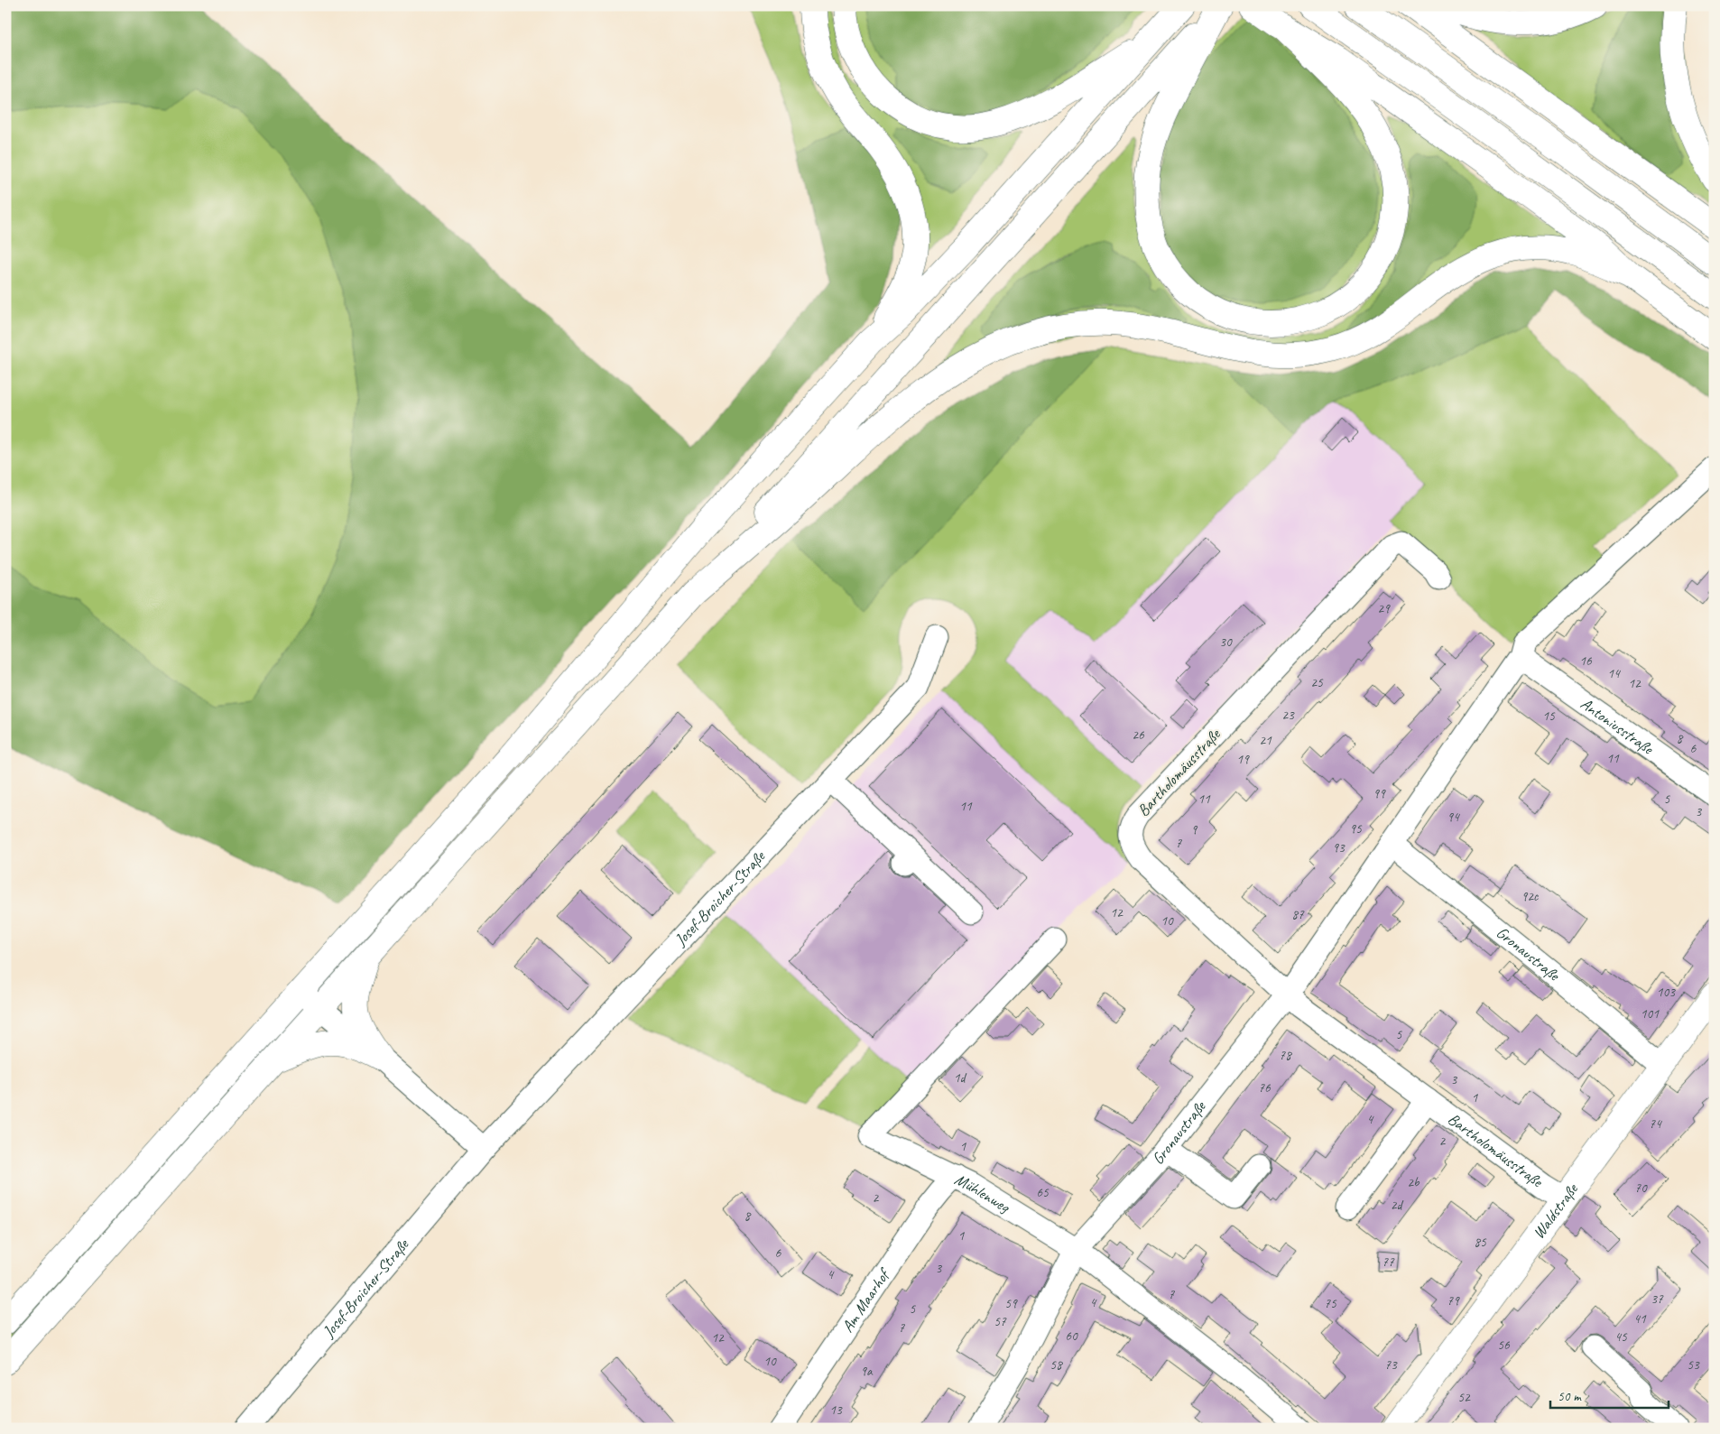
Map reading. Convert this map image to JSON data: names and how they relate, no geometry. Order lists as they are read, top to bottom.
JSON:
{
  "streets": {
    "main road": ["Waldstraße"],
    "street": [
      "Antoniusstraße",
      "Bartholomäusstraße",
      "Josef-Broicher-Straße",
      "Gronaustraße",
      "Mühlenweg",
      "Am Maarhof"
    ]
  },
  "crossings": [
    ["Antoniusstraße", "Gronaustraße"],
    ["Bartholomäusstraße", "Gronaustraße"],
    ["Bartholomäusstraße", "Waldstraße"],
    ["Gronaustraße", "Mühlenweg"],
    ["Gronaustraße", "Waldstraße"],
    ["Mühlenweg", "Am Maarhof"]
  ],
  "house_numbers": [
    "29",
    "30",
    "16",
    "14",
    "25",
    "12",
    "23",
    "15",
    "26",
    "8",
    "21",
    "6",
    "11",
    "19",
    "99",
    "11",
    "5",
    "11",
    "3",
    "94",
    "95",
    "9",
    "7",
    "93",
    "92c",
    "12",
    "87",
    "10",
    "103",
    "101",
    "5",
    "78",
    "1d",
    "3",
    "76",
    "1",
    "4",
    "74",
    "2",
    "1",
    "2b",
    "70",
    "65",
    "2",
    "2d",
    "8",
    "1",
    "85",
    "6",
    "77",
    "3",
    "4",
    "7",
    "37",
    "79",
    "4",
    "59",
    "75",
    "5",
    "41",
    "57",
    "7",
    "60",
    "45",
    "12",
    "56",
    "10",
    "58",
    "73",
    "53",
    "9a",
    "52",
    "13"
  ],
  "scale_bar": "50 m"
}
